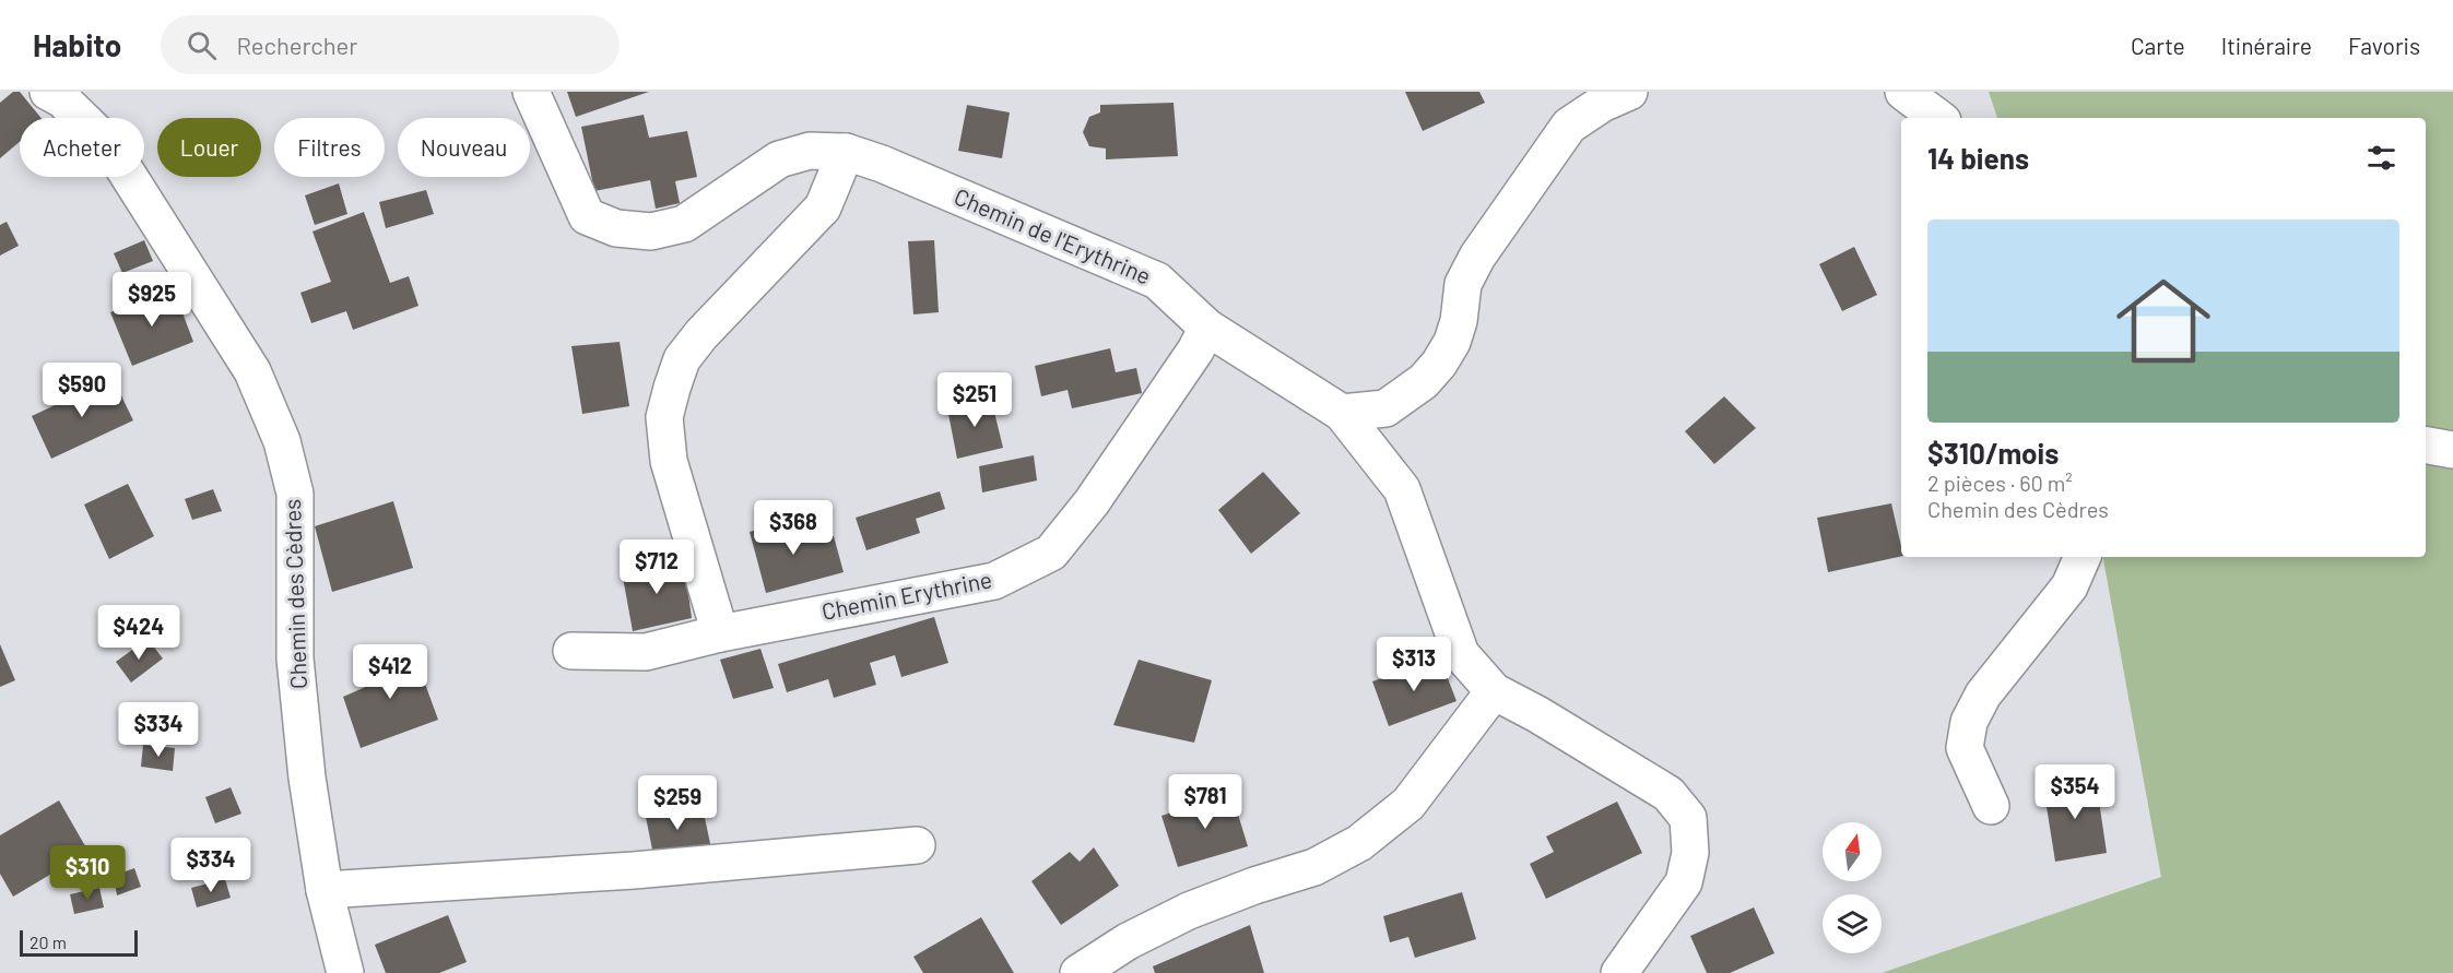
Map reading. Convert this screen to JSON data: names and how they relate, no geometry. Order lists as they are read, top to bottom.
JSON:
{
  "streets": {
    "street": ["Chemin de l'Erythrine", "Chemin des Cèdres", "Chemin Erythrine"]
  },
  "crossings": [
    ["Chemin de l'Erythrine", "Chemin Erythrine"]
  ],
  "scale_bar": "20 m",
  "north": "top",
  "page": {
    "header": "Habito",
    "search": "Rechercher",
    "nav": ["Carte", "Itinéraire", "Favoris"],
    "chip": [
      "Acheter",
      "Louer",
      "Filtres",
      "Nouveau"
    ],
    "heading": "14 biens",
    "list": [
      {
        "name": "$310/mois",
        "note": "2 pièces · 60 m² · Chemin des Cèdres"
      }
    ],
    "price": [
      "$925",
      "$590",
      "$251",
      "$368",
      "$712",
      "$424",
      "$313",
      "$412",
      "$334",
      "$354",
      "$781",
      "$259",
      "$334",
      "$310"
    ],
    "scale": "20 m"
  }
}
